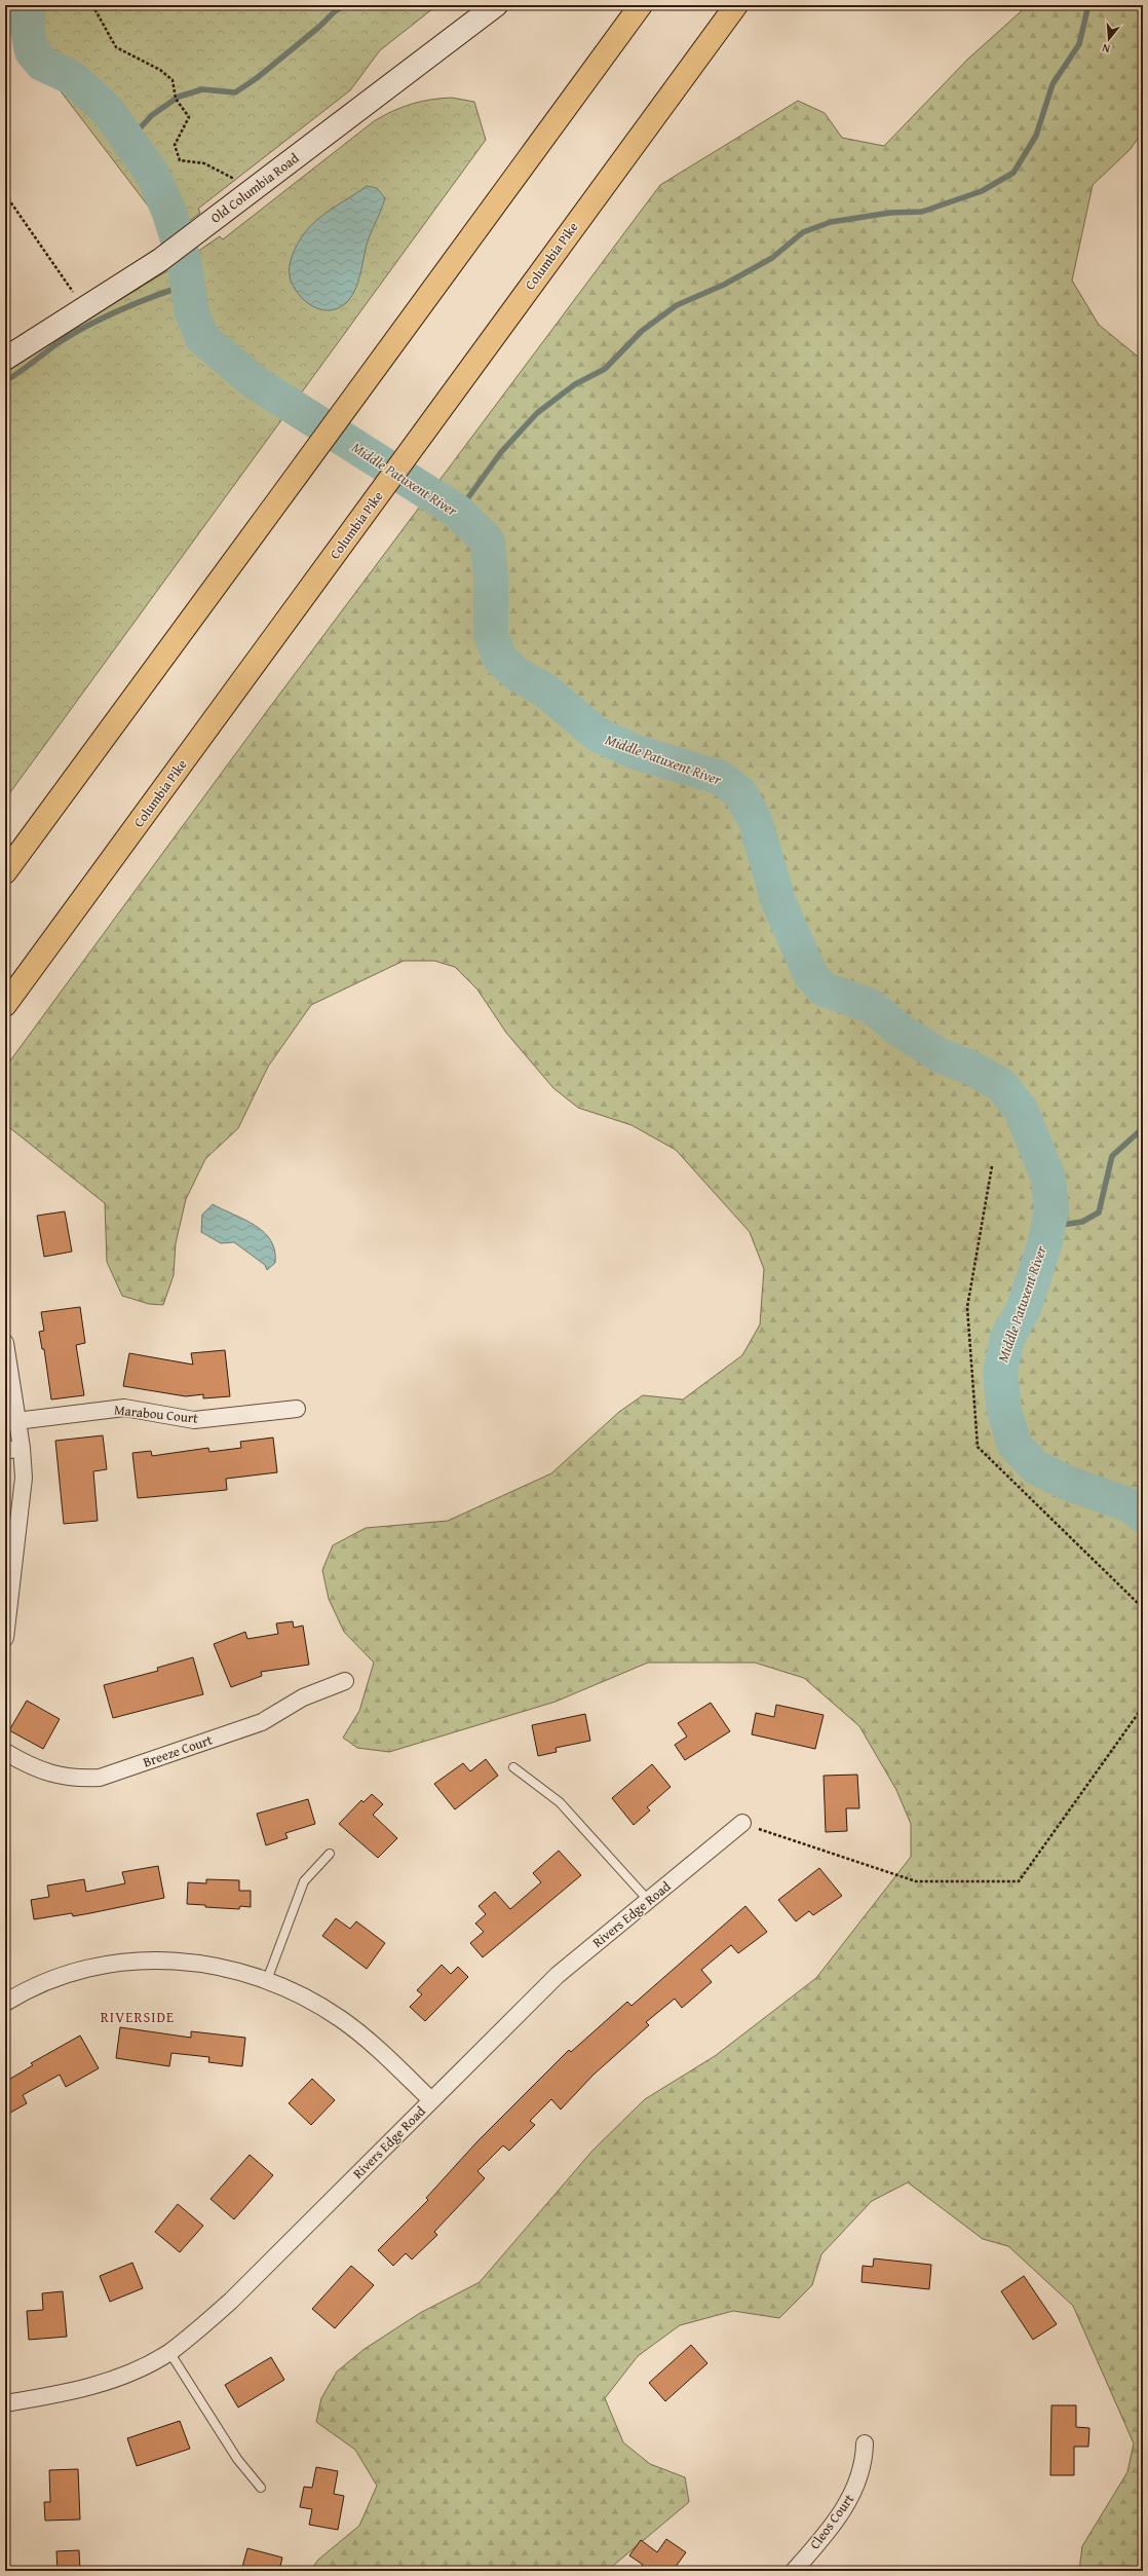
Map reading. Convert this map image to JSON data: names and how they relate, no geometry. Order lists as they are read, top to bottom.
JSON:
{
  "streets": {
    "highway": ["Columbia Pike"],
    "street": [
      "Old Columbia Road",
      "Marabou Court",
      "Breeze Court",
      "Rivers Edge Road",
      "Cleos Court"
    ]
  },
  "districts": ["RIVERSIDE"],
  "water": ["Middle Patuxent River"],
  "north": "bottom"
}
